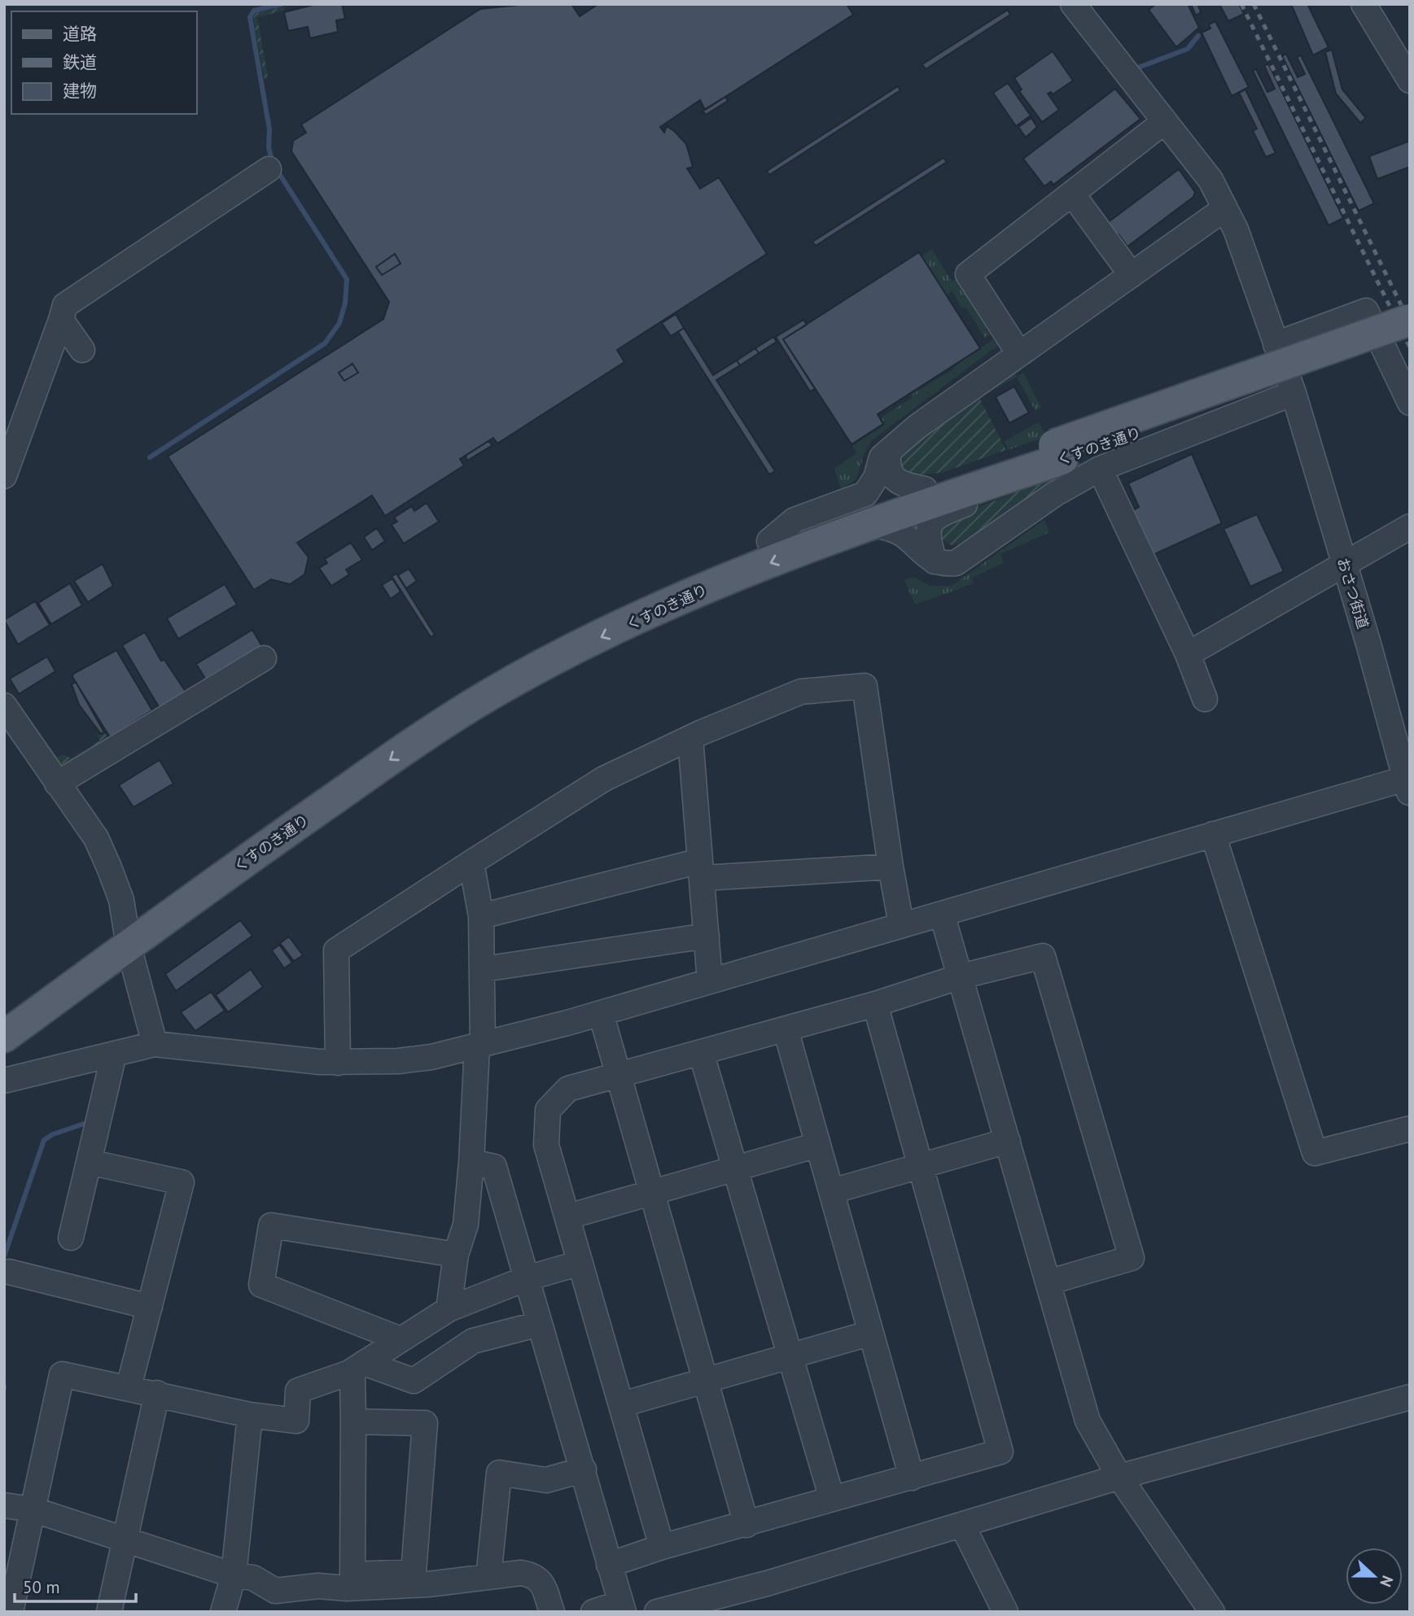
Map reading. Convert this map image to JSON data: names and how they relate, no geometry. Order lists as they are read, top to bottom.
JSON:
{
  "streets": {
    "main road": ["くすのき通り"],
    "street": ["おさつ街道"]
  },
  "legend": ["道路", "鉄道", "建物"],
  "scale_bar": "50 m",
  "north": "right"
}
